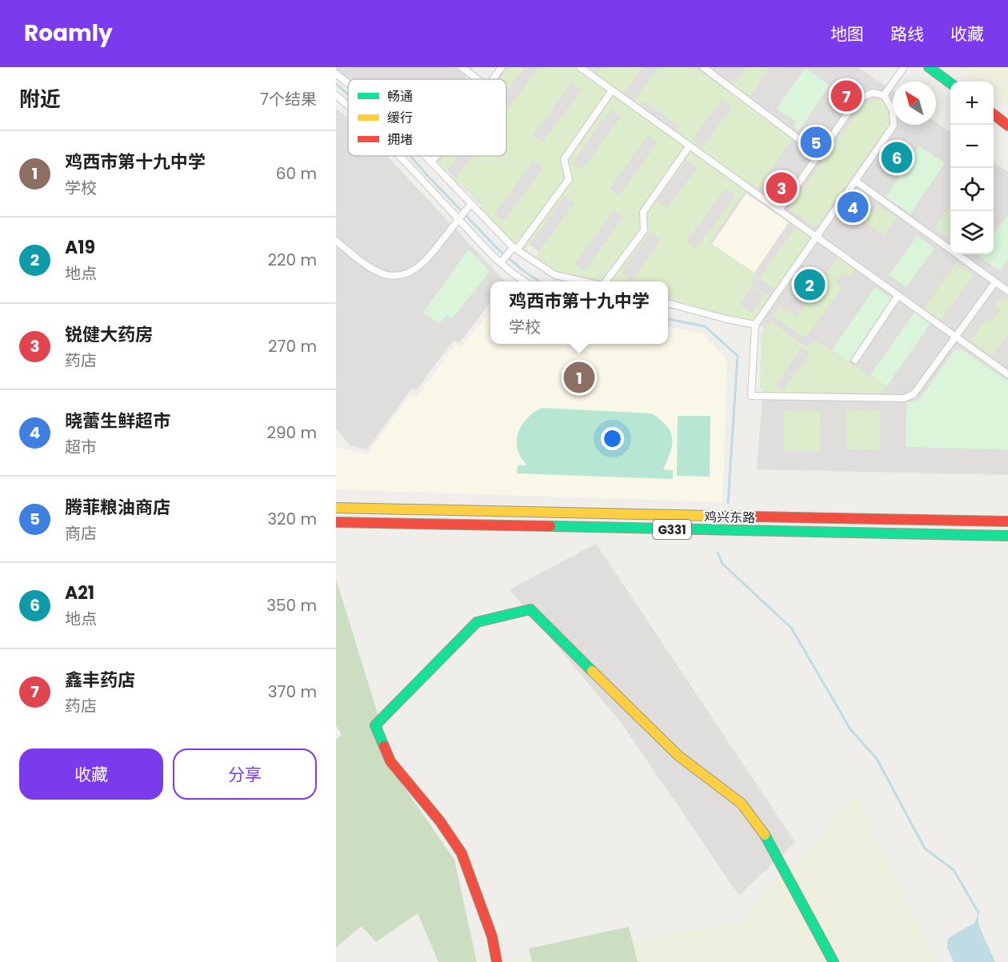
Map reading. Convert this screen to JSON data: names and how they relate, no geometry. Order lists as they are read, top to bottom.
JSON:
{
  "streets": {
    "main road": ["鸡兴东路", "G331"]
  },
  "legend": ["畅通", "缓行", "拥堵"],
  "north": "top left",
  "page": {
    "header": "Roamly",
    "nav": ["地图", "路线", "收藏"],
    "heading": ["附近", "7个结果"],
    "pins": [
      "7",
      "5",
      "6",
      "3",
      "4",
      "2",
      "1"
    ],
    "map_buttons": ["+", "−"],
    "list": [
      {
        "mark": "1",
        "name": "鸡西市第十九中学",
        "note": "学校",
        "value": "60 m"
      },
      {
        "mark": "2",
        "name": "A19",
        "note": "地点",
        "value": "220 m"
      },
      {
        "mark": "3",
        "name": "锐健大药房",
        "note": "药店",
        "value": "270 m"
      },
      {
        "mark": "4",
        "name": "晓蕾生鲜超市",
        "note": "超市",
        "value": "290 m"
      },
      {
        "mark": "5",
        "name": "腾菲粮油商店",
        "note": "商店",
        "value": "320 m"
      },
      {
        "mark": "6",
        "name": "A21",
        "note": "地点",
        "value": "350 m"
      },
      {
        "mark": "7",
        "name": "鑫丰药店",
        "note": "药店",
        "value": "370 m"
      }
    ],
    "popup": ["鸡西市第十九中学", "学校"],
    "buttons": ["收藏", "分享"]
  }
}
